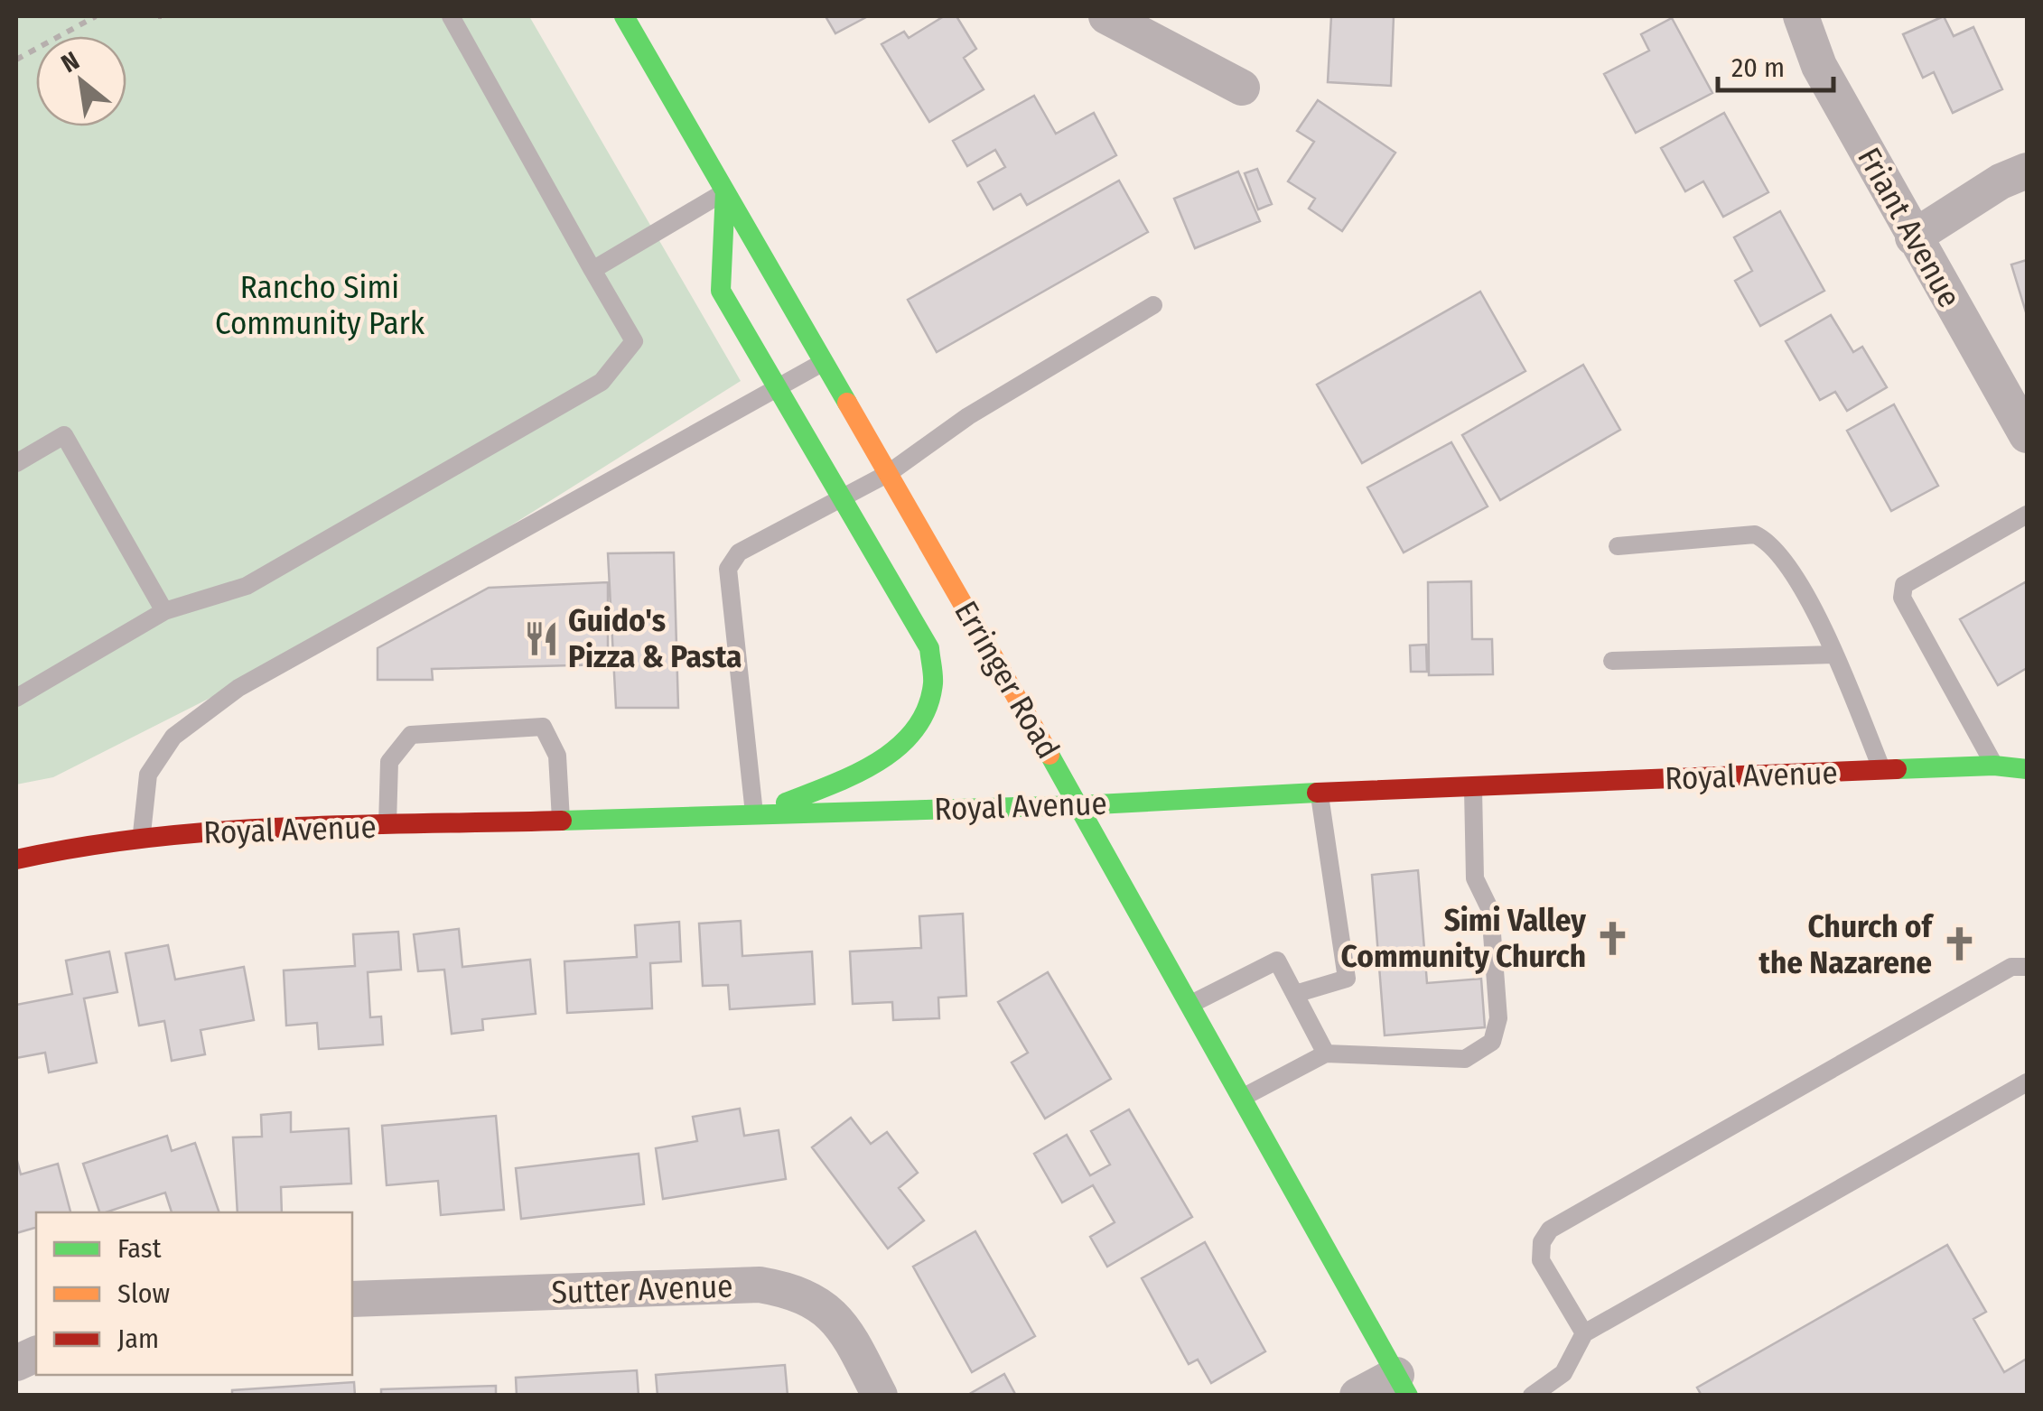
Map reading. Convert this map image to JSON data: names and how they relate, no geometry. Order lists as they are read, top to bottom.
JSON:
{
  "streets": {
    "main road": ["Erringer Road", "Royal Avenue"],
    "street": ["Friant Avenue", "Sutter Avenue"]
  },
  "crossings": [
    ["Erringer Road", "Royal Avenue"]
  ],
  "parks": ["Rancho Simi Community Park"],
  "places": {
    "restaurant": ["Guido's Pizza & Pasta"],
    "church": ["Simi Valley Community Church", "Church of the Nazarene"]
  },
  "legend": ["Fast", "Slow", "Jam"],
  "scale_bar": "20 m",
  "north": "top left"
}
